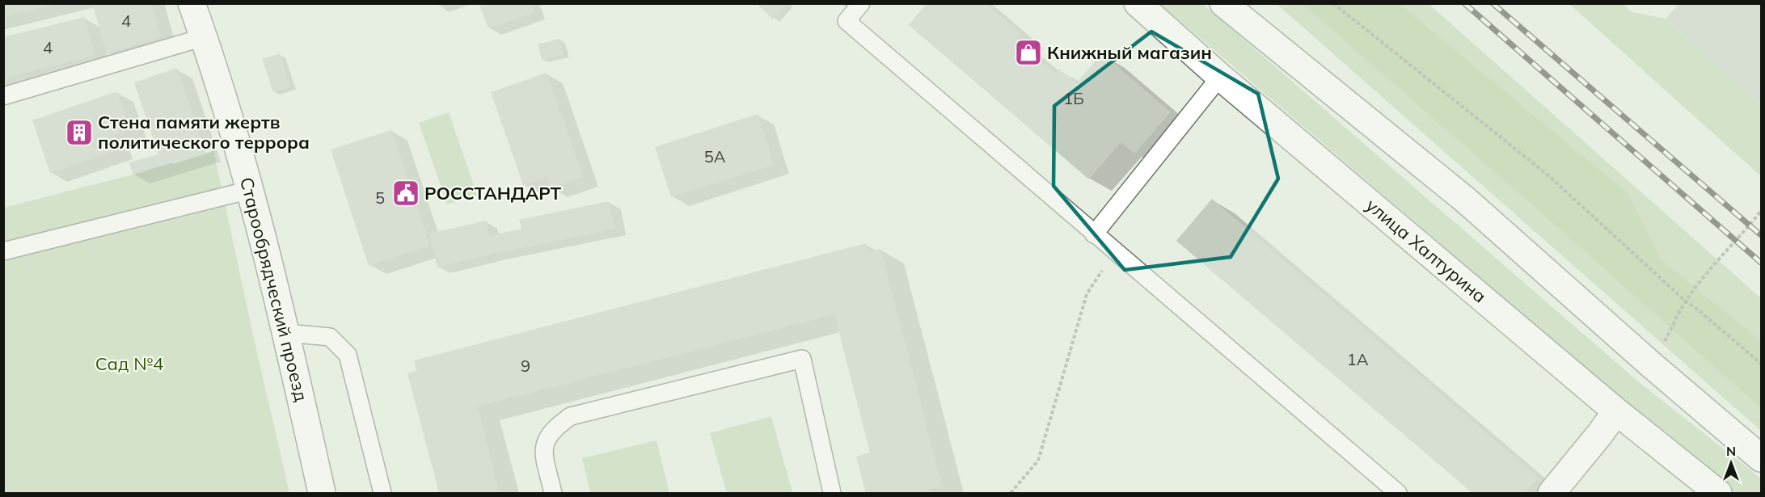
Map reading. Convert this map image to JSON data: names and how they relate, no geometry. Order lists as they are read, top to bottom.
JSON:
{
  "streets": {
    "main road": ["улица Халтурина", "Старообрядческий проезд"]
  },
  "parks": ["Сад №4"],
  "places": {
    "shop": ["Книжный магазин"],
    "building": ["Стена памяти жертв политического террора"],
    "public building": ["РОССТАНДАРТ"]
  },
  "house_numbers": [
    "4",
    "4",
    "1Б",
    "5А",
    "5",
    "1А",
    "9"
  ],
  "north": "top"
}
